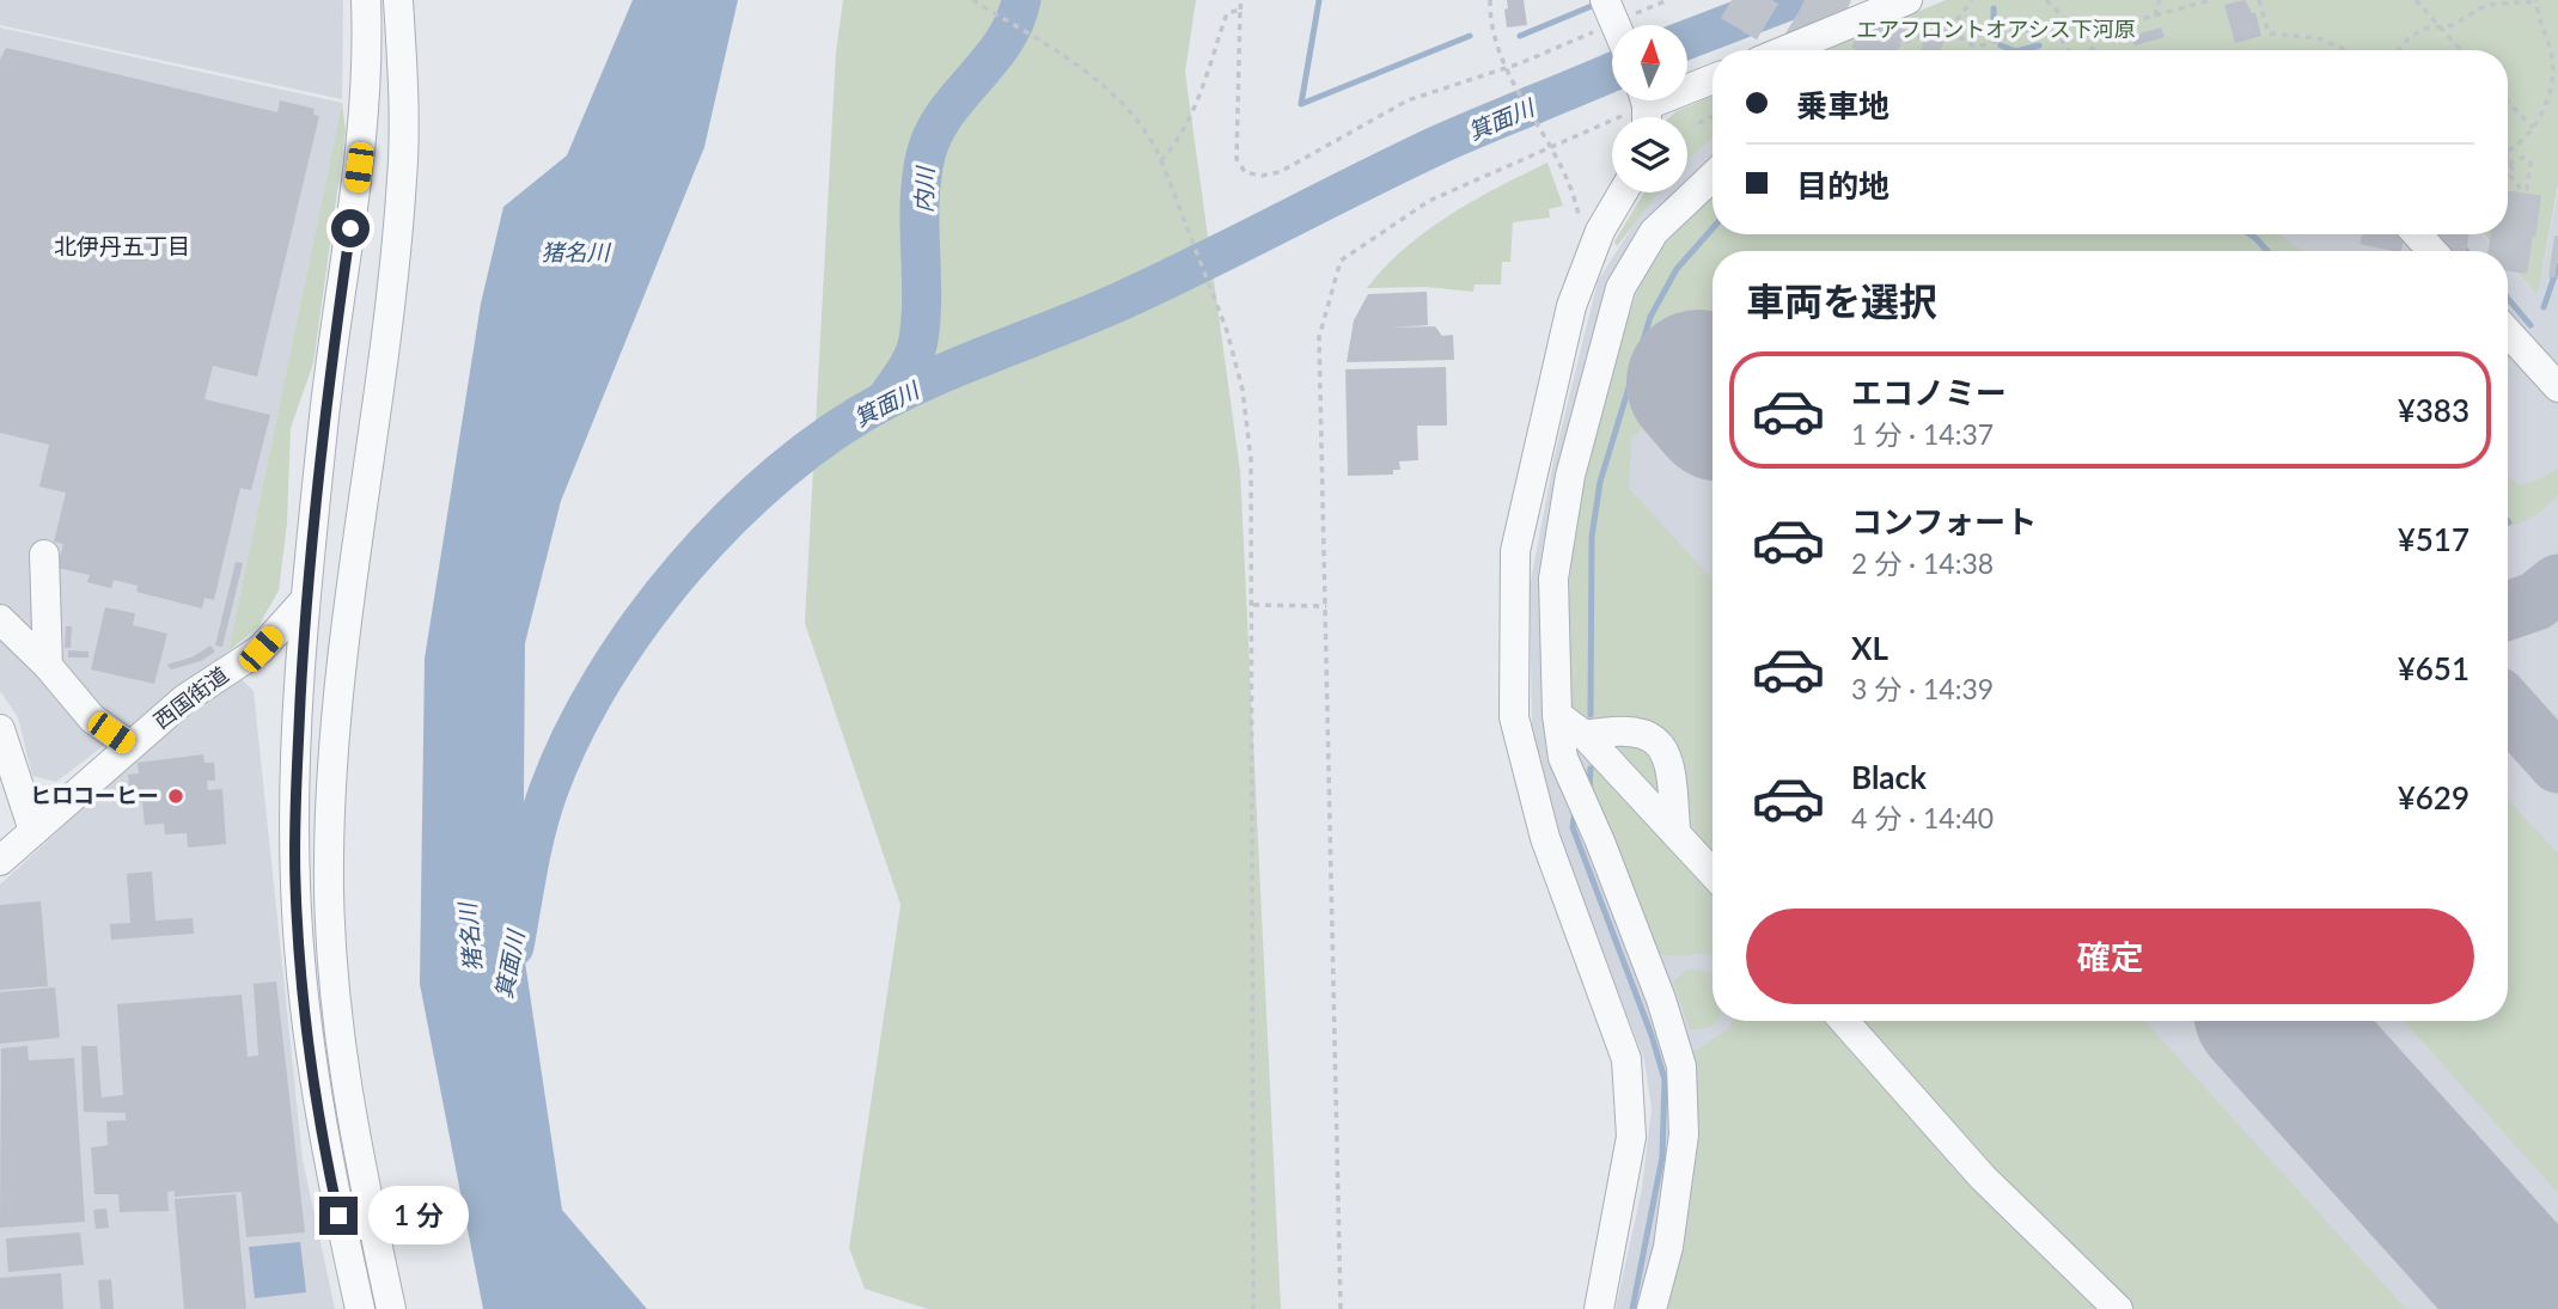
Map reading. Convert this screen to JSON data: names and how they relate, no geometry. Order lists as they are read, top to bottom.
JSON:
{
  "streets": {
    "street": ["西国街道"]
  },
  "districts": ["北伊丹五丁目"],
  "water": ["箕面川", "内川", "猪名川"],
  "parks": ["エアフロントオアシス下河原"],
  "places": ["ヒロコーヒー"],
  "north": "top",
  "page": {
    "banner": ["乗車地", "目的地"],
    "heading": "車両を選択",
    "list": [
      {
        "name": "エコノミー",
        "note": "1 分 · 14:37",
        "value": "¥383"
      },
      {
        "name": "コンフォート",
        "note": "2 分 · 14:38",
        "value": "¥517"
      },
      {
        "name": "XL",
        "note": "3 分 · 14:39",
        "value": "¥651"
      },
      {
        "name": "Black",
        "note": "4 分 · 14:40",
        "value": "¥629"
      }
    ],
    "buttons": "確定",
    "bubble": "1 分"
  }
}
